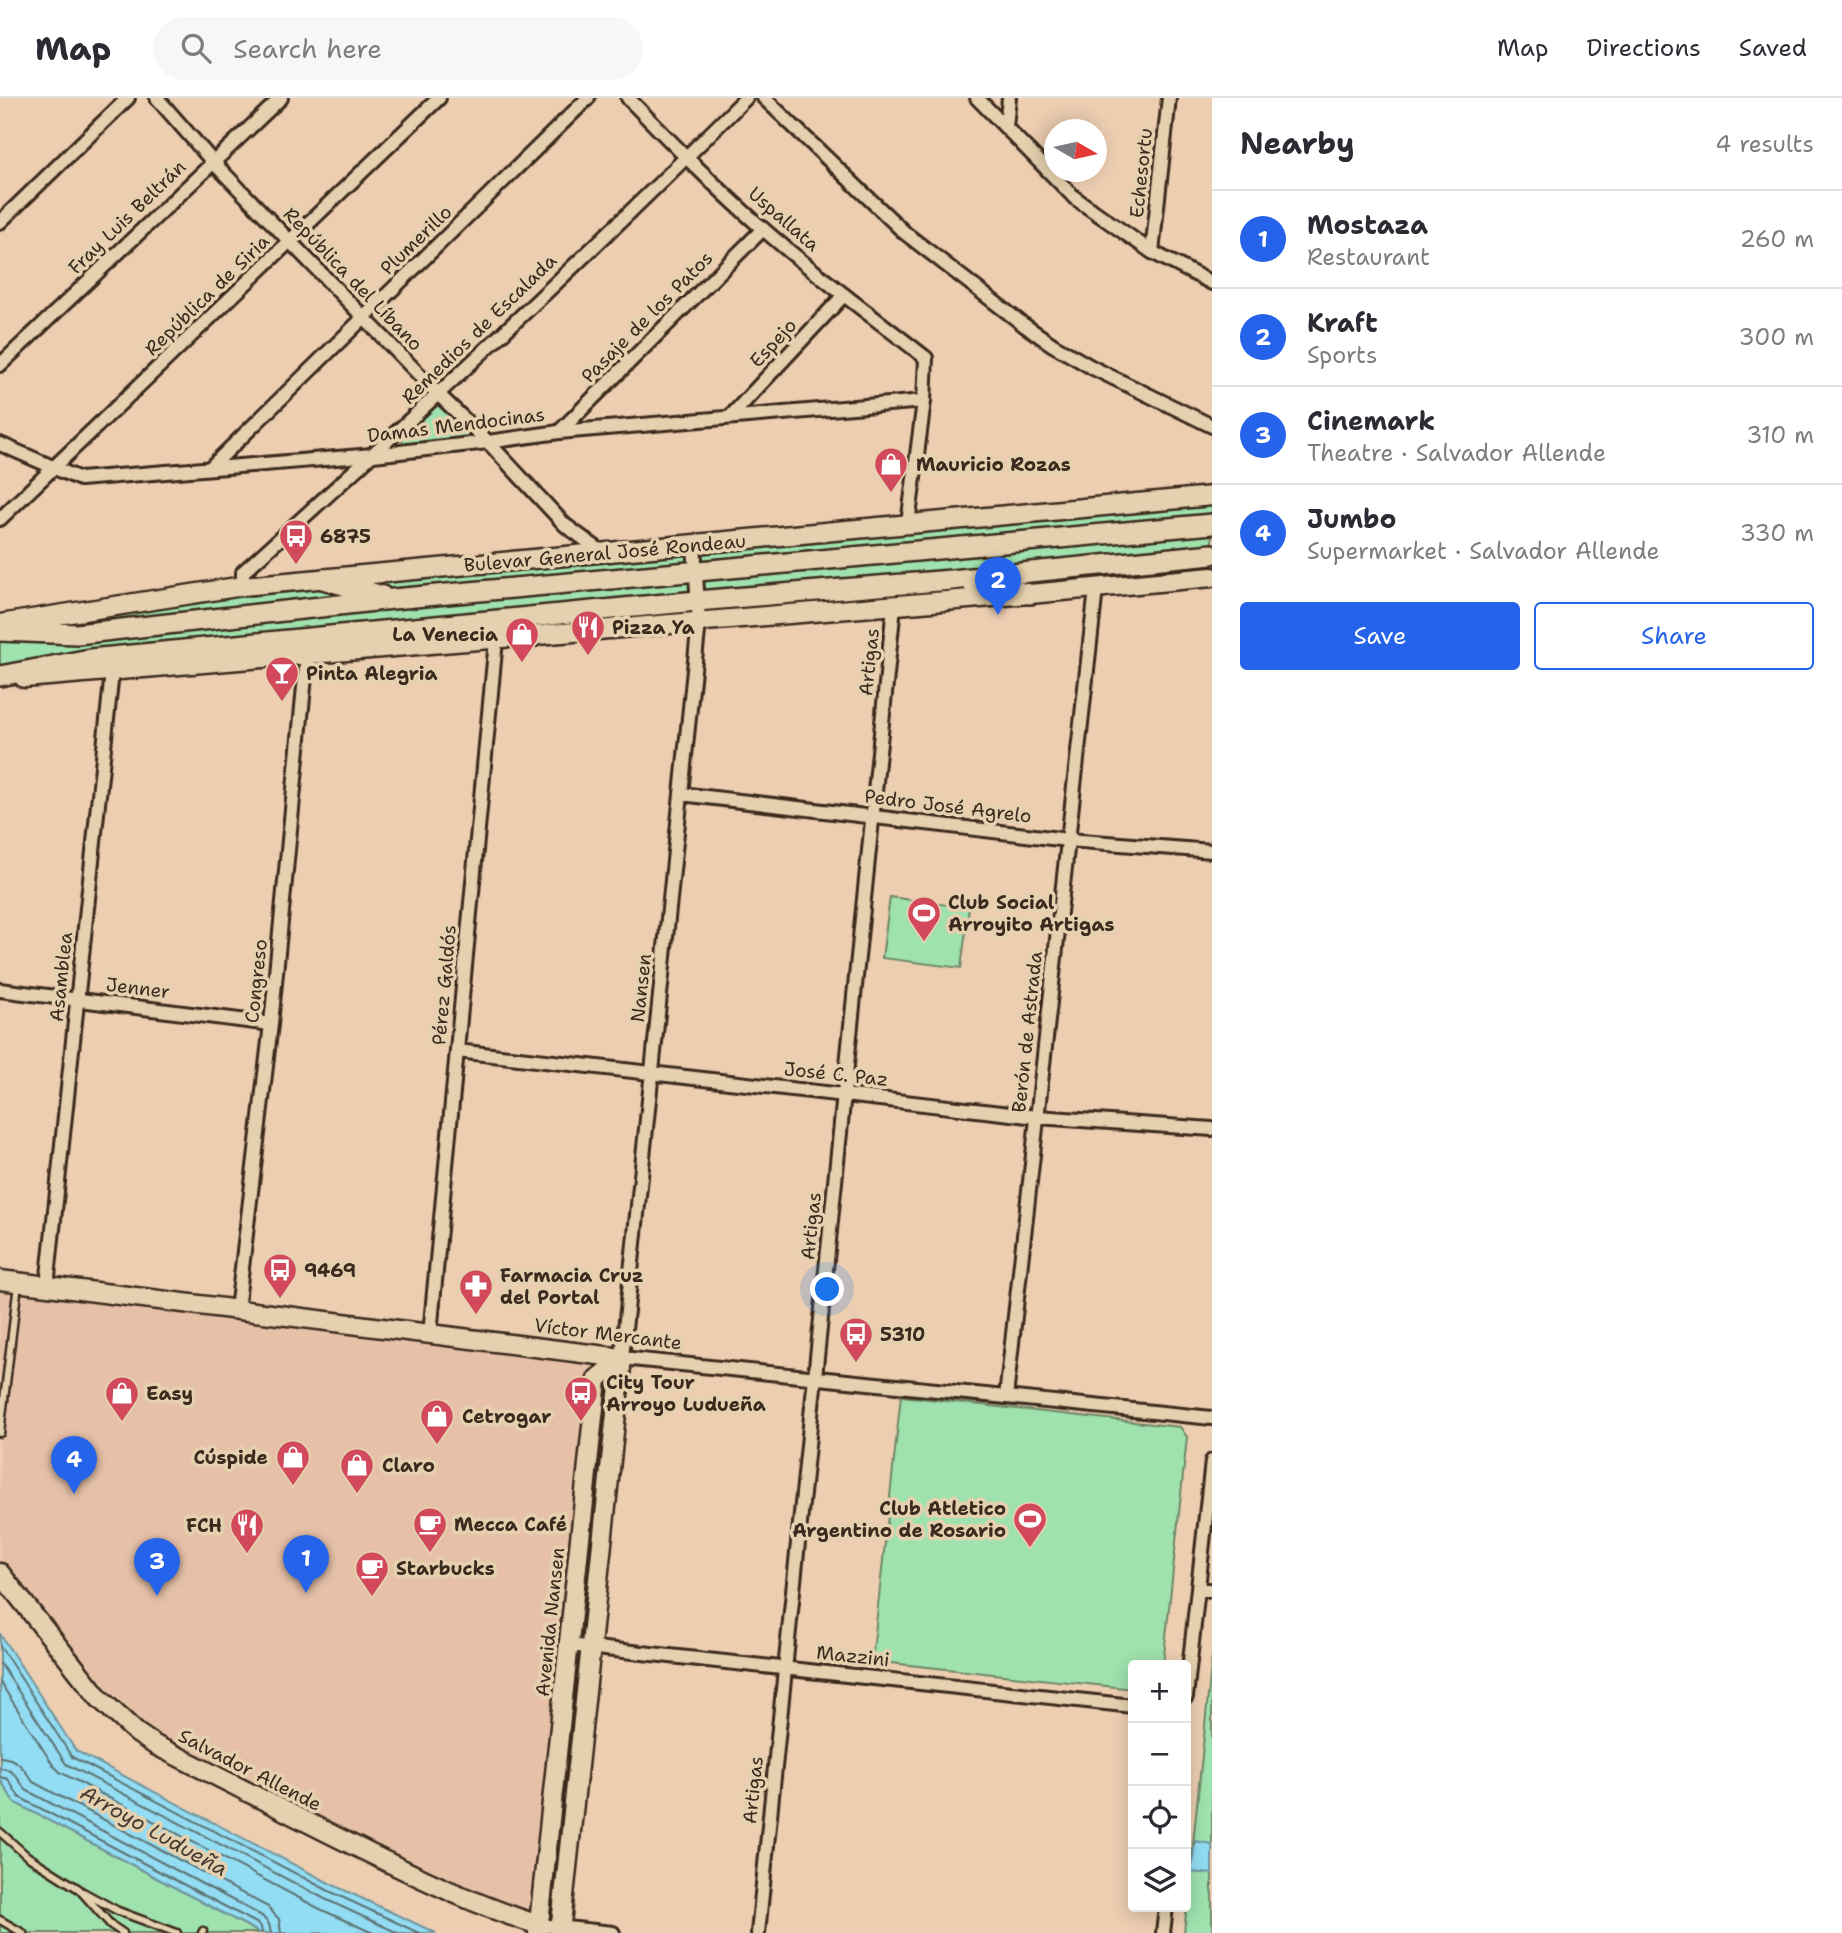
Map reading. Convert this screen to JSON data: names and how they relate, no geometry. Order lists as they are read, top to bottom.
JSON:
{
  "streets": {
    "main road": [
      "Bulevar General José Rondeau",
      "Víctor Mercante",
      "Avenida Nansen",
      "Salvador Allende"
    ],
    "street": [
      "Echesortu",
      "Fray Luis Beltrán",
      "Uspallata",
      "Plumerillo",
      "República del Líbano",
      "República de Siria",
      "Pasaje de los Patos",
      "Remedios de Escalada",
      "Espejo",
      "Damas Mendocinas",
      "Artigas",
      "Pedro José Agrelo",
      "Asamblea",
      "Congreso",
      "Pérez Galdós",
      "Jenner",
      "Nansen",
      "Berón de Astrada",
      "José C. Paz",
      "Mazzini"
    ]
  },
  "crossings": [
    ["Fray Luis Beltrán", "República del Líbano"],
    ["Uspallata", "Pasaje de los Patos"],
    ["Uspallata", "Remedios de Escalada"],
    ["Uspallata", "Espejo"],
    ["Uspallata", "Damas Mendocinas"],
    ["Plumerillo", "República del Líbano"],
    ["Plumerillo", "Damas Mendocinas"],
    ["República del Líbano", "República de Siria"],
    ["República del Líbano", "Remedios de Escalada"],
    ["República del Líbano", "Damas Mendocinas"],
    ["República del Líbano", "Bulevar General José Rondeau"],
    ["República de Siria", "Damas Mendocinas"],
    ["Pasaje de los Patos", "Damas Mendocinas"],
    ["Remedios de Escalada", "Damas Mendocinas"],
    ["Remedios de Escalada", "Bulevar General José Rondeau"],
    ["Espejo", "Damas Mendocinas"],
    ["Artigas", "Pedro José Agrelo"],
    ["Artigas", "José C. Paz"],
    ["Artigas", "Víctor Mercante"],
    ["Artigas", "Mazzini"],
    ["Pedro José Agrelo", "Nansen"],
    ["Pedro José Agrelo", "Berón de Astrada"],
    ["Asamblea", "Jenner"],
    ["Asamblea", "Víctor Mercante"],
    ["Congreso", "Jenner"],
    ["Congreso", "Víctor Mercante"],
    ["Pérez Galdós", "José C. Paz"],
    ["Pérez Galdós", "Víctor Mercante"],
    ["Nansen", "José C. Paz"],
    ["Nansen", "Víctor Mercante"],
    ["Nansen", "Avenida Nansen"],
    ["Berón de Astrada", "José C. Paz"],
    ["Berón de Astrada", "Víctor Mercante"],
    ["Víctor Mercante", "Avenida Nansen"],
    ["Avenida Nansen", "Mazzini"],
    ["Avenida Nansen", "Salvador Allende"]
  ],
  "water": ["Arroyo Ludueña"],
  "places": {
    "shop": [
      "Mauricio Rozas",
      "La Venecia",
      "Easy",
      "Cetrogar",
      "Cúspide",
      "Claro"
    ],
    "bus stop": [
      "6875",
      "9469",
      "5310",
      "City Tour Arroyo Ludueña"
    ],
    "restaurant": ["Pizza Ya", "FCH"],
    "bar": ["Pinta Alegria"],
    "sports": ["Club Social Arroyito Artigas", "Club Atletico Argentino de Rosario"],
    "pharmacy": ["Farmacia Cruz del Portal"],
    "cafe": ["Mecca Café", "Starbucks"]
  },
  "north": "right",
  "page": {
    "header": "Map",
    "search": "Search here",
    "nav": ["Map", "Directions", "Saved"],
    "heading": ["Nearby", "4 results"],
    "list": [
      {
        "mark": "1",
        "name": "Mostaza",
        "note": "Restaurant",
        "value": "260 m"
      },
      {
        "mark": "2",
        "name": "Kraft",
        "note": "Sports",
        "value": "300 m"
      },
      {
        "mark": "3",
        "name": "Cinemark",
        "note": "Theatre · Salvador Allende",
        "value": "310 m"
      },
      {
        "mark": "4",
        "name": "Jumbo",
        "note": "Supermarket · Salvador Allende",
        "value": "330 m"
      }
    ],
    "pins": [
      "2",
      "4",
      "1",
      "3"
    ],
    "buttons": ["Save", "Share"],
    "map_buttons": ["+", "−"]
  }
}
